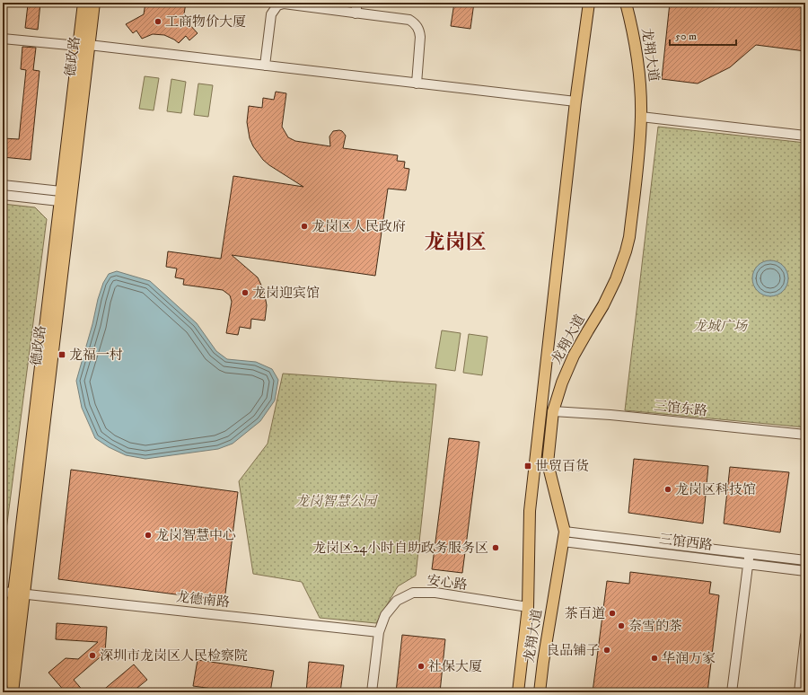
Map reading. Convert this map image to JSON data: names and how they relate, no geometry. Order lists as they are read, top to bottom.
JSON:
{
  "streets": {
    "main road": ["龙翔大道", "德政路"],
    "street": [
      "三馆东路",
      "三馆西路",
      "安心路",
      "龙德南路"
    ]
  },
  "crossings": [
    ["龙翔大道", "三馆东路"],
    ["龙翔大道", "三馆西路"],
    ["龙翔大道", "安心路"],
    ["德政路", "龙德南路"],
    ["安心路", "龙德南路"]
  ],
  "districts": ["龙岗区"],
  "parks": ["龙城广场", "龙岗智慧公园"],
  "places": {
    "other": [
      "工商物价大厦",
      "龙岗区人民政府",
      "龙岗迎宾馆",
      "龙岗区科技馆",
      "龙岗智慧中心",
      "龙岗区24小时自助政务服务区",
      "茶百道",
      "奈雪的茶",
      "良品铺子",
      "深圳市龙岗区人民检察院",
      "华润万家",
      "社保大厦"
    ],
    "transit": ["龙福一村", "世贸百货"]
  },
  "scale_bar": "50 m"
}
